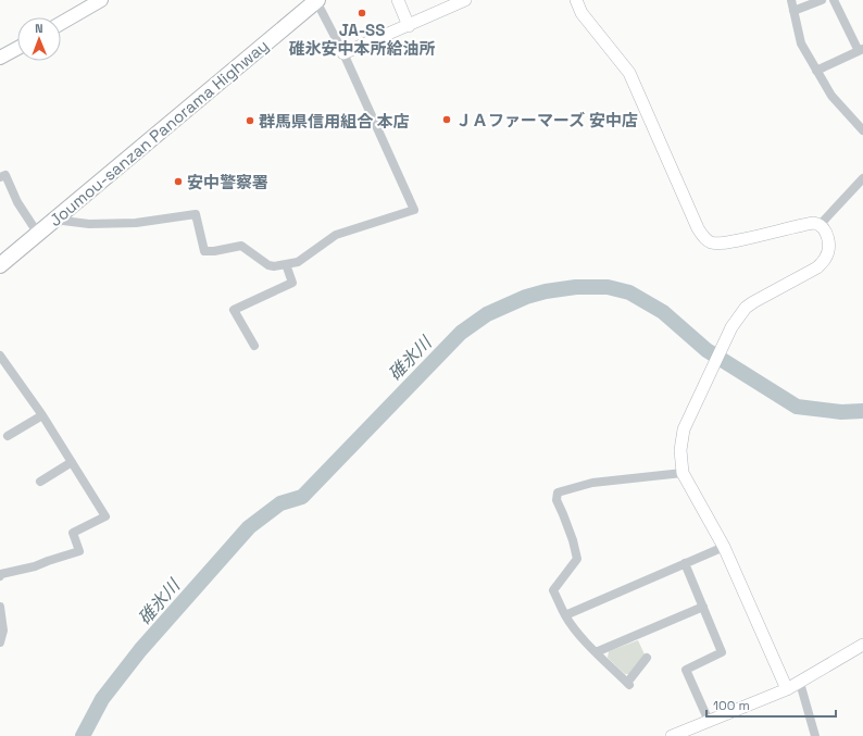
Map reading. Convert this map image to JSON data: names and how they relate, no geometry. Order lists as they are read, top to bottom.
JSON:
{
  "streets": {
    "highway": ["Joumou-sanzan Panorama Highway"]
  },
  "water": ["碓氷川"],
  "places": [
    "JA-SS 碓氷安中本所給油所",
    "ＪＡファーマーズ 安中店",
    "群馬県信用組合 本店",
    "安中警察署"
  ],
  "scale_bar": "100 m",
  "north": "top"
}
